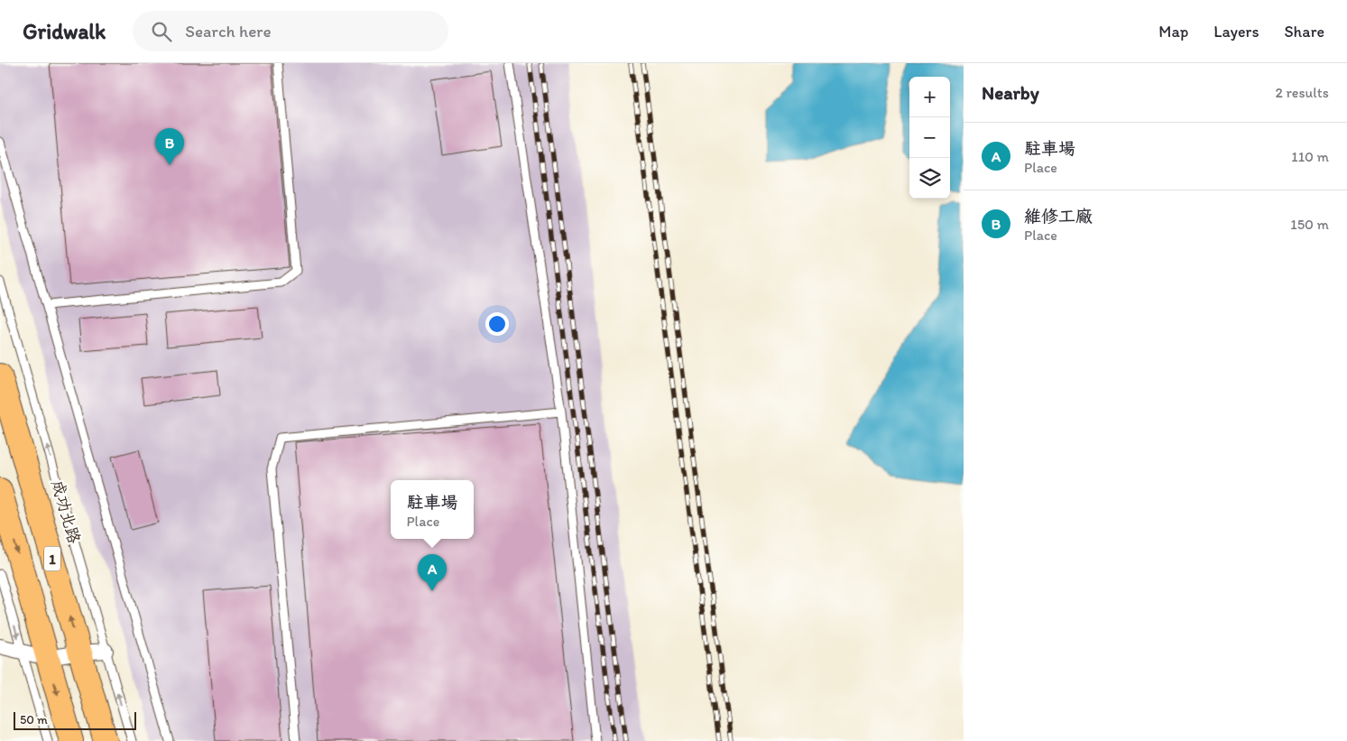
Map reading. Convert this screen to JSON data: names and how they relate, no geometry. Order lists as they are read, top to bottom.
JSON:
{
  "streets": {
    "main road": ["成功北路", "1"]
  },
  "scale_bar": "50 m",
  "page": {
    "header": "Gridwalk",
    "search": "Search here",
    "nav": ["Map", "Layers", "Share"],
    "heading": ["Nearby", "2 results"],
    "map_buttons": ["+", "−"],
    "list": [
      {
        "mark": "A",
        "name": "駐車場",
        "note": "Place",
        "value": "110 m"
      },
      {
        "mark": "B",
        "name": "維修工廠",
        "note": "Place",
        "value": "150 m"
      }
    ],
    "pins": ["B", "A"],
    "popup": ["駐車場", "Place"],
    "scale": "50 m"
  }
}
